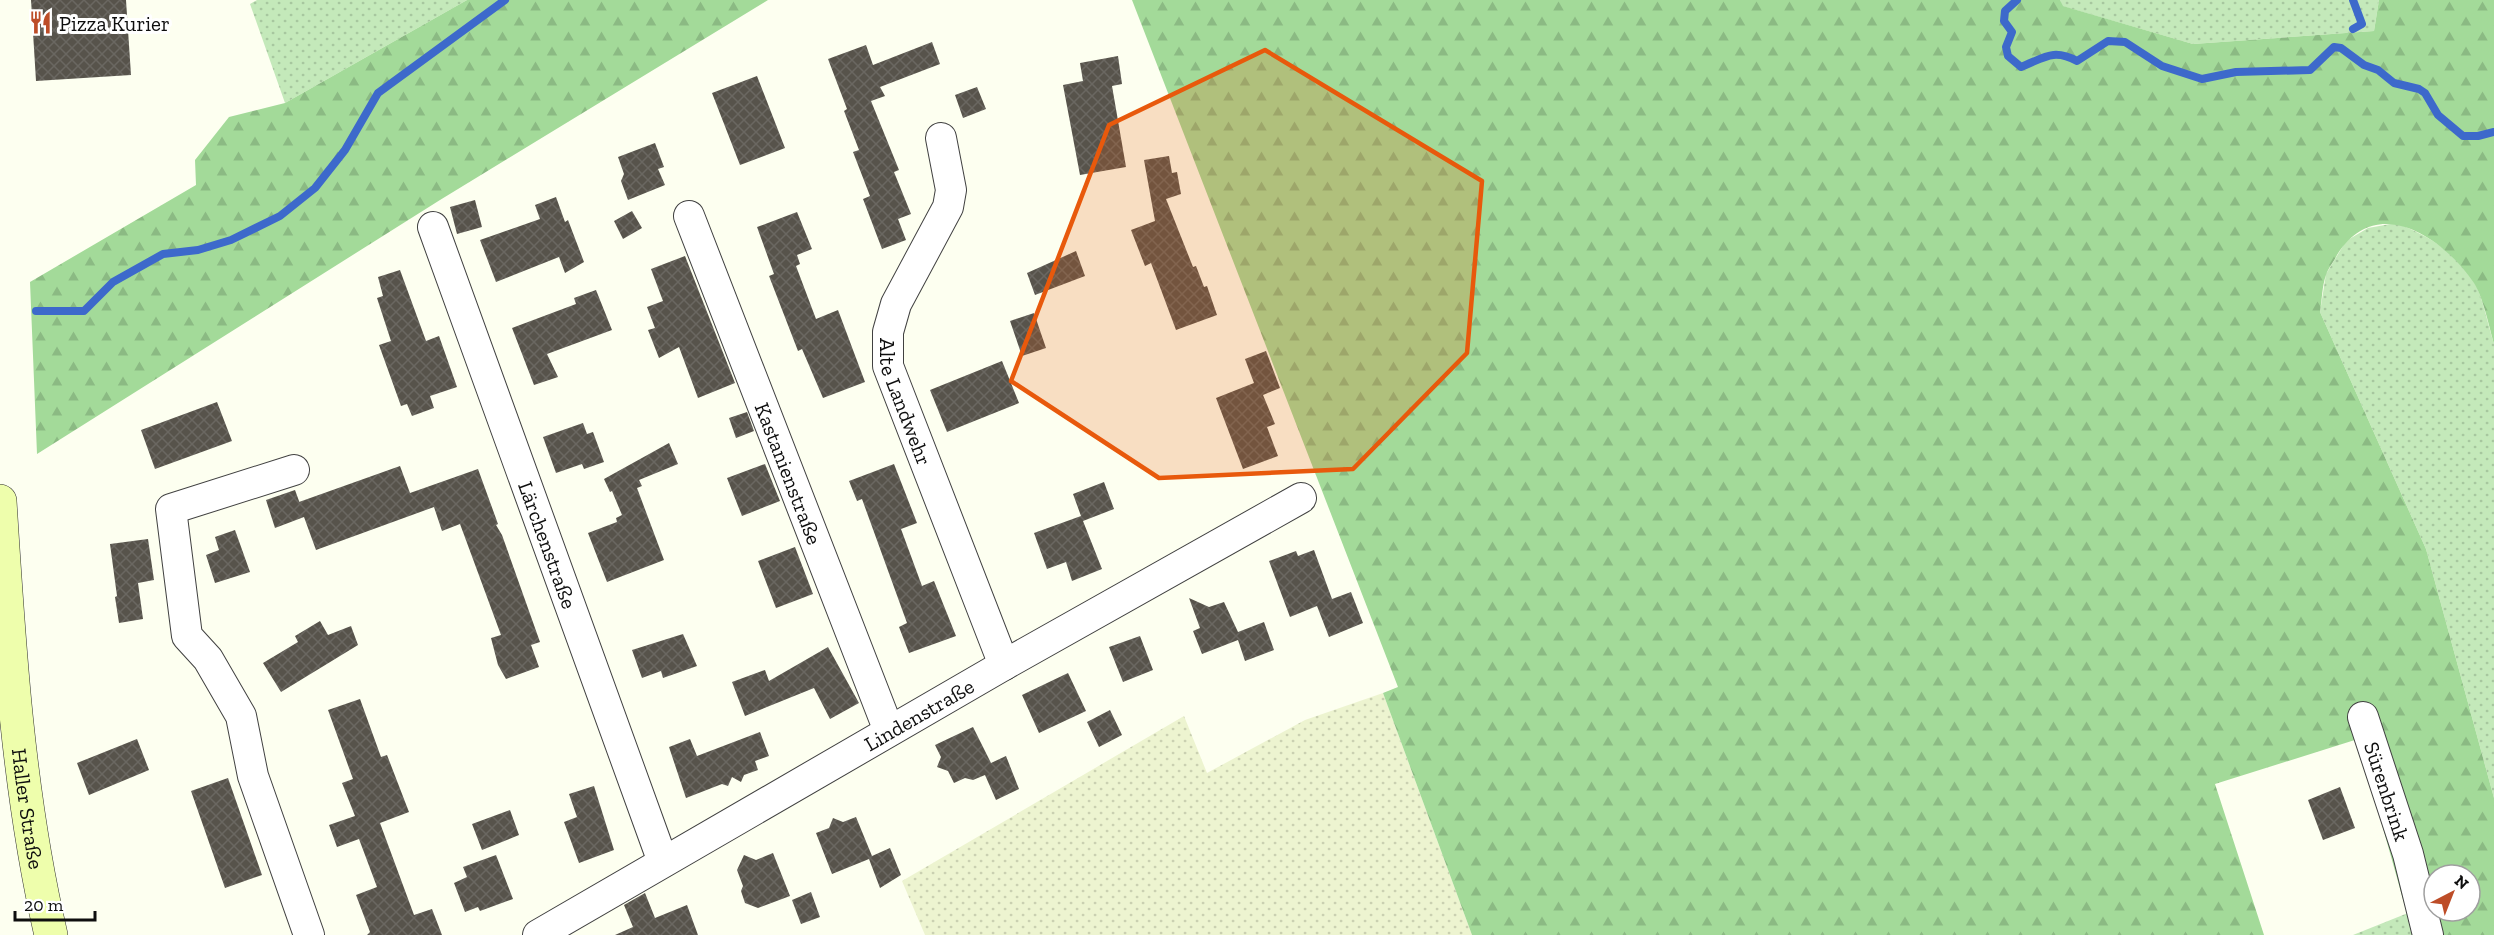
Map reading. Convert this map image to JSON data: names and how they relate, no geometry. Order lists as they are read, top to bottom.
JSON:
{
  "streets": {
    "main road": ["Haller Straße"],
    "street": [
      "Alte Landwehr",
      "Kastanienstraße",
      "Lärchenstraße",
      "Lindenstraße",
      "Sürenbrink"
    ]
  },
  "crossings": [
    ["Alte Landwehr", "Lindenstraße"],
    ["Kastanienstraße", "Lindenstraße"],
    ["Lärchenstraße", "Lindenstraße"]
  ],
  "places": {
    "restaurant": ["Pizza Kurier"]
  },
  "scale_bar": "20 m",
  "north": "top right"
}
